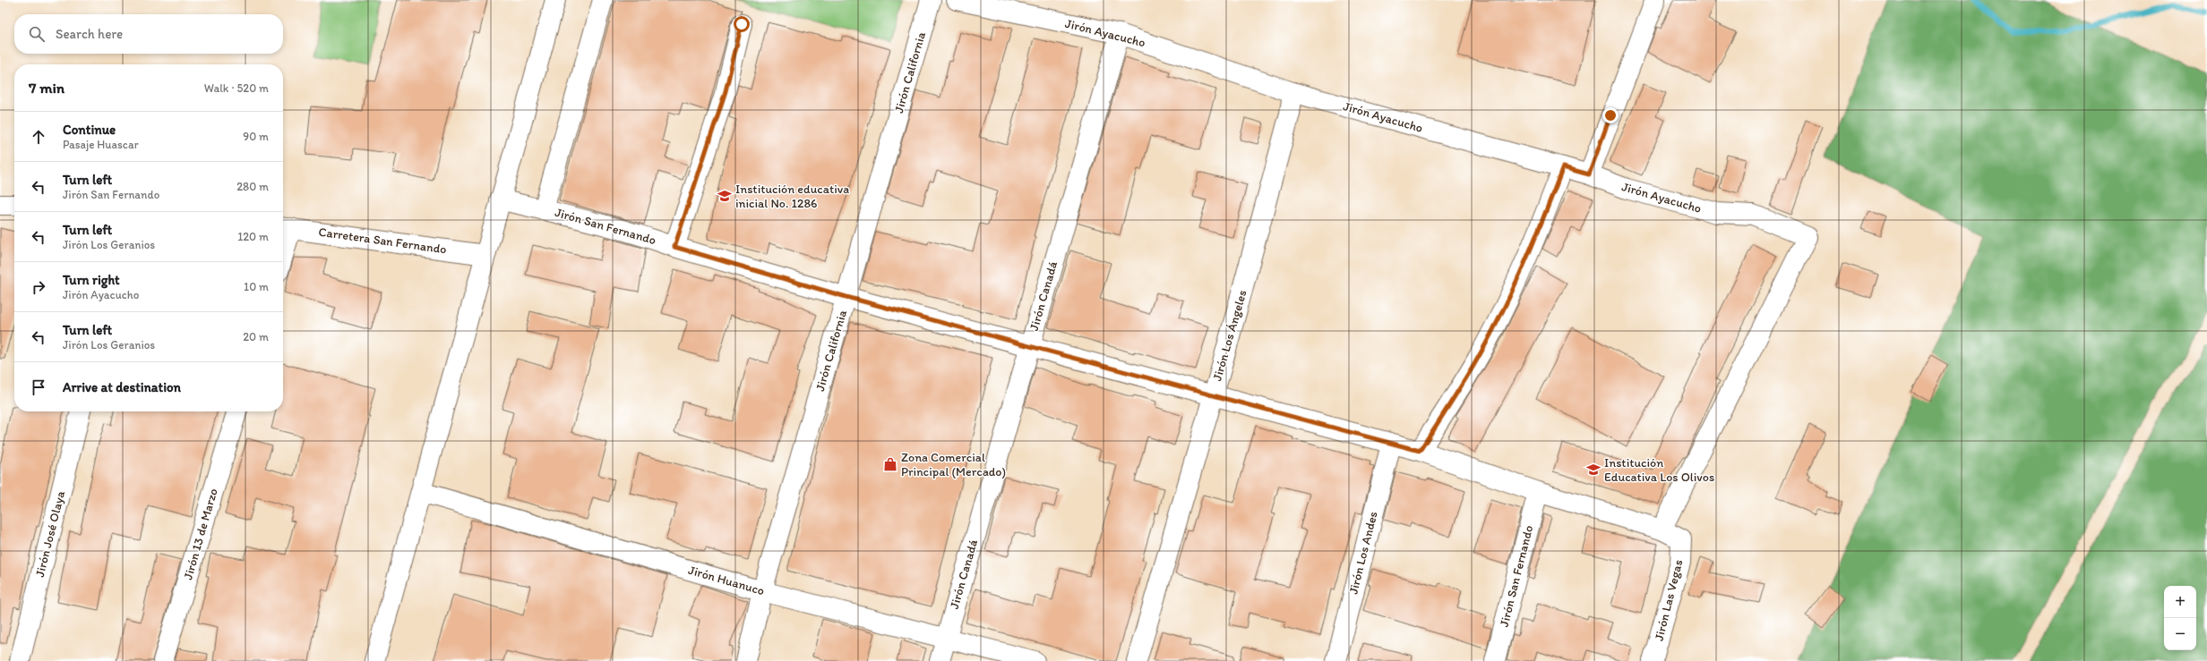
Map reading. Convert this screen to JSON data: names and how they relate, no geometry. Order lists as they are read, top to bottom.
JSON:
{
  "streets": {
    "main road": [
      "Jirón Ayacucho",
      "Jirón California",
      "Jirón San Fernando",
      "Carretera San Fernando",
      "Jirón Canadá",
      "Jirón Los Ángeles",
      "Jirón José Olaya",
      "Jirón 13 de Marzo",
      "Jirón Los Andes",
      "Jirón Huanuco",
      "Jirón Las Vegas"
    ]
  },
  "crossings": [
    ["Jirón Ayacucho", "Jirón San Fernando"],
    ["Jirón Ayacucho", "Jirón Canadá"],
    ["Jirón Ayacucho", "Jirón Los Ángeles"],
    ["Jirón California", "Jirón San Fernando"],
    ["Jirón California", "Jirón Huanuco"],
    ["Jirón San Fernando", "Jirón Canadá"],
    ["Jirón San Fernando", "Jirón Los Ángeles"],
    ["Jirón San Fernando", "Jirón Los Andes"],
    ["Jirón San Fernando", "Jirón Las Vegas"],
    ["Jirón Canadá", "Jirón Huanuco"]
  ],
  "places": {
    "school or university": ["Institución educativa inicial No. 1286", "Institución Educativa Los Olivos"],
    "shop": ["Zona Comercial Principal (Mercado)"]
  },
  "page": {
    "search": "Search here",
    "heading": ["7 min", "Walk · 520 m"],
    "list": [
      ["Continue", "Pasaje Huascar", "90 m"],
      ["Turn left", "Jirón San Fernando", "280 m"],
      ["Turn left", "Jirón Los Geranios", "120 m"],
      ["Turn right", "Jirón Ayacucho", "10 m"],
      ["Turn left", "Jirón Los Geranios", "20 m"],
      "Arrive at destination"
    ],
    "map_buttons": ["+", "−"]
  }
}
